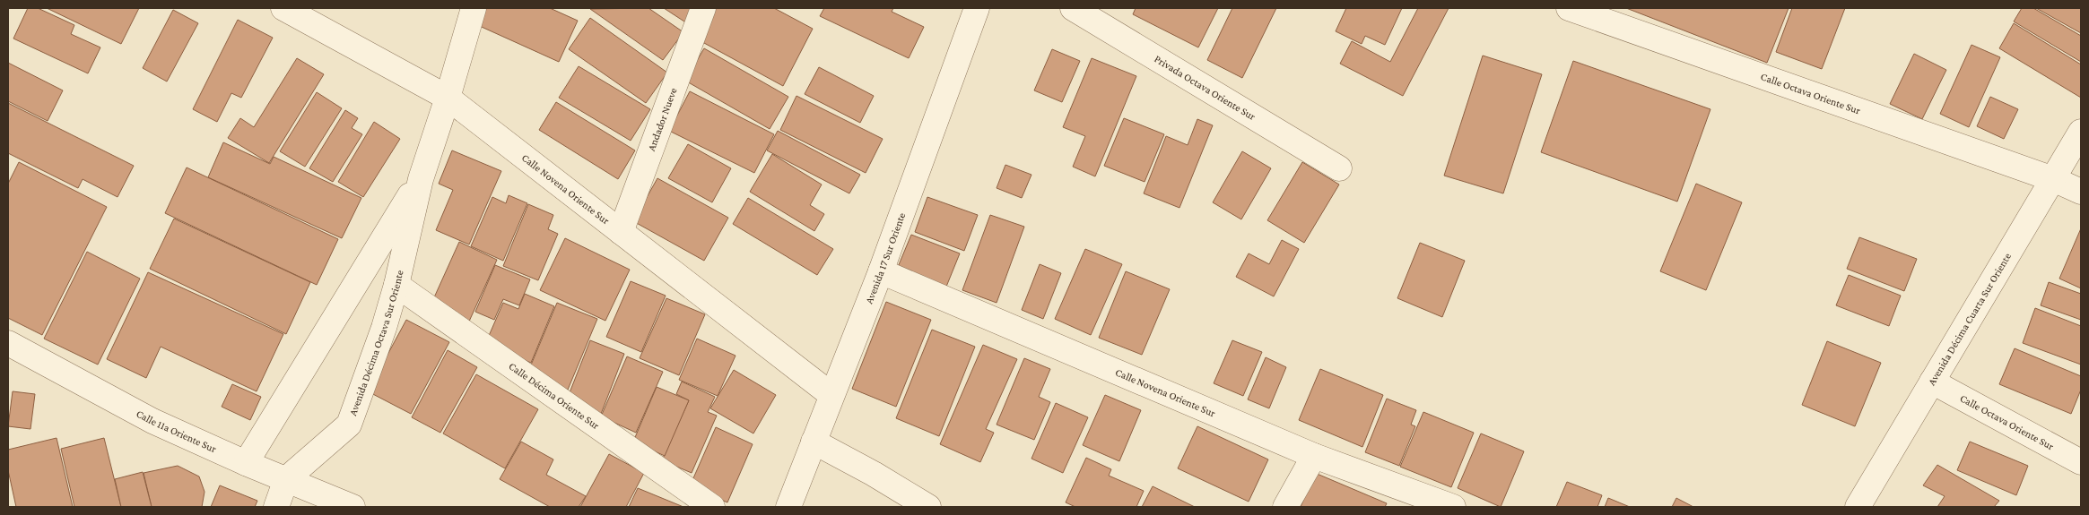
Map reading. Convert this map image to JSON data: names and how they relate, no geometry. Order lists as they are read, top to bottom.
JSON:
{
  "streets": {
    "street": [
      "Privada Octava Oriente Sur",
      "Calle Octava Oriente Sur",
      "Andador Nueve",
      "Calle Novena Oriente Sur",
      "Avenida 17 Sur Oriente",
      "Avenida Décima Cuarta Sur Oriente",
      "Avenida Décima Octava Sur Oriente",
      "Calle Décima Oriente Sur",
      "Calle 11a Oriente Sur"
    ]
  },
  "crossings": [
    ["Calle Octava Oriente Sur", "Avenida Décima Cuarta Sur Oriente"],
    ["Andador Nueve", "Calle Novena Oriente Sur"],
    ["Calle Novena Oriente Sur", "Avenida 17 Sur Oriente"],
    ["Calle Novena Oriente Sur", "Avenida Décima Octava Sur Oriente"],
    ["Avenida Décima Octava Sur Oriente", "Calle Décima Oriente Sur"],
    ["Avenida Décima Octava Sur Oriente", "Calle 11a Oriente Sur"]
  ]
}
